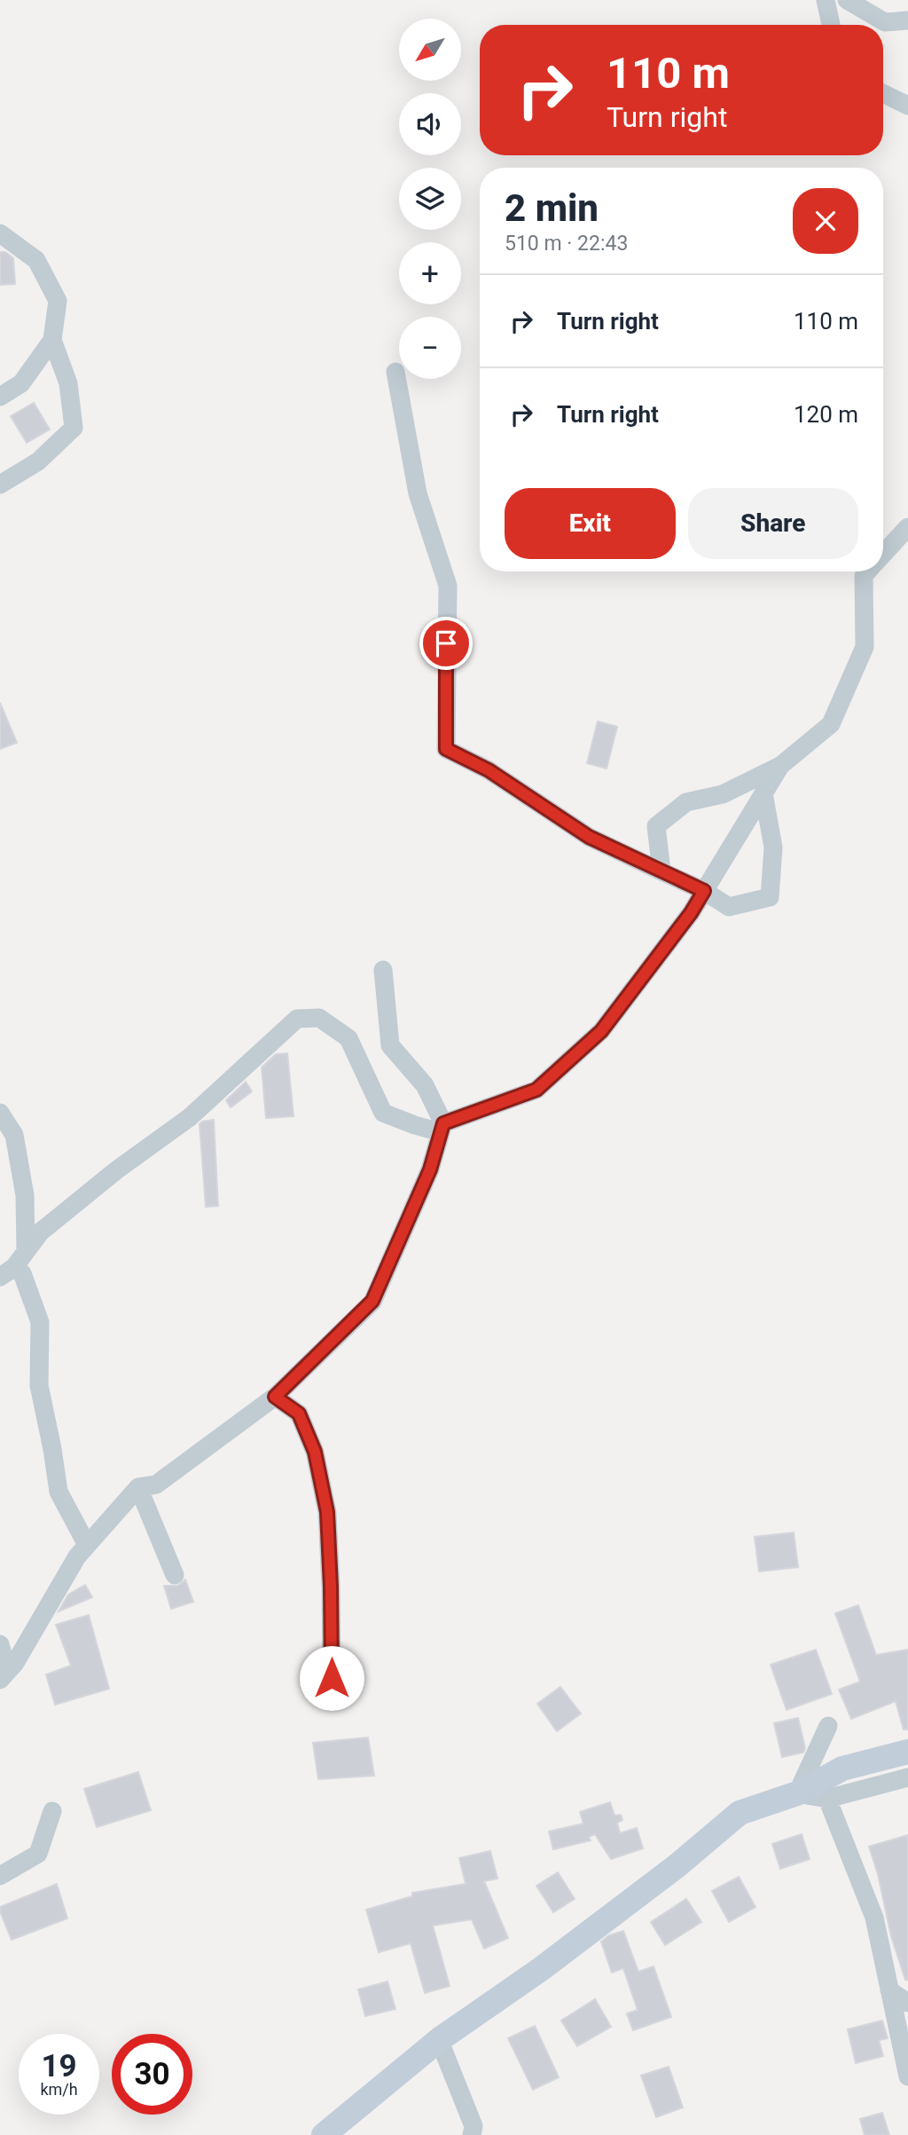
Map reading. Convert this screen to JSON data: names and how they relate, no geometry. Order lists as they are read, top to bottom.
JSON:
{
  "north": "bottom left",
  "page": {
    "map_buttons": ["+", "−"],
    "turn": ["110 m", "Turn right"],
    "heading": ["2 min", "510 m · 22:43"],
    "list": [
      {
        "name": "Turn right",
        "value": "110 m"
      },
      {
        "name": "Turn right",
        "value": "120 m"
      }
    ],
    "buttons": ["Exit", "Share"],
    "speed": "19 km/h",
    "limit": "30"
  }
}
